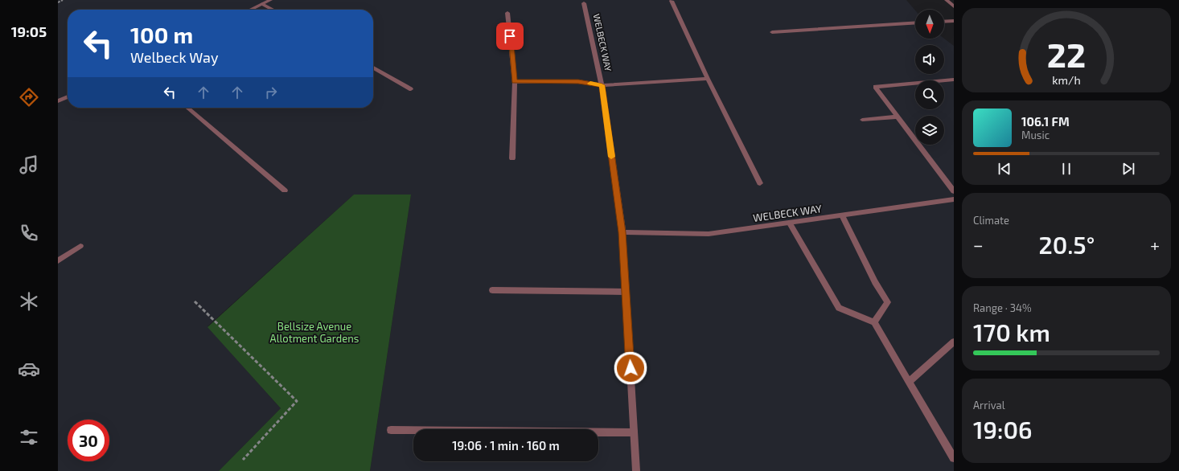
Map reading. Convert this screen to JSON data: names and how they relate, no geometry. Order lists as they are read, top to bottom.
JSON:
{
  "streets": {
    "street": ["WELBECK WAY"]
  },
  "parks": ["Bellsize Avenue Allotment Gardens"],
  "north": "bottom",
  "page": {
    "tabs": "19:05",
    "turn": ["100 m", "Welbeck Way"],
    "song": ["106.1 FM", "Music"],
    "tile": [
      "Climate",
      ["Range · 34%", "170 km"],
      ["Arrival", "19:06"]
    ],
    "heat": ["−", "20.5°", "+"],
    "limit": "30",
    "trip": "19:06 · 1 min · 160 m",
    "gauge": ["22", "km/h"]
  }
}
